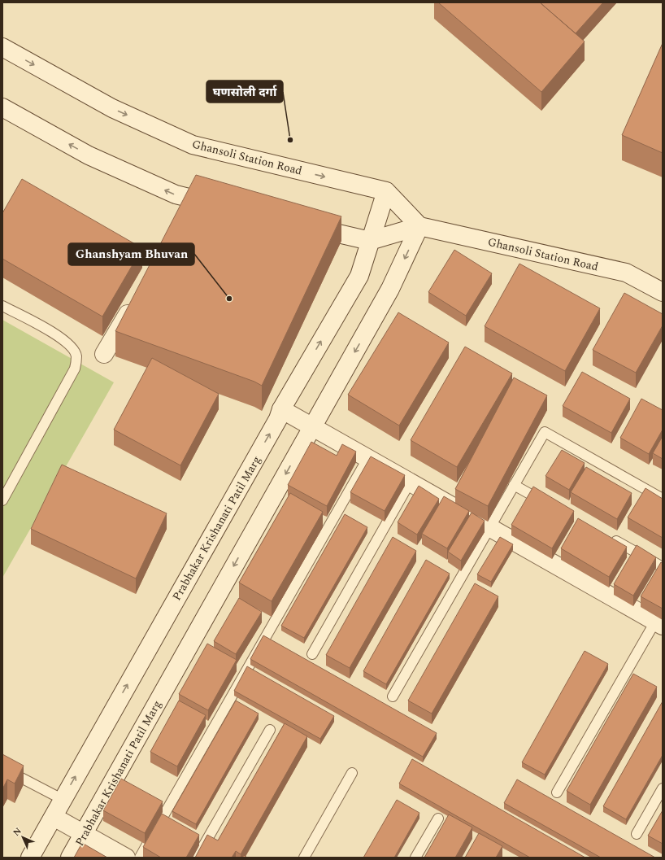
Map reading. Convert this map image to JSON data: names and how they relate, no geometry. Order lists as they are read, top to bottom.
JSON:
{
  "streets": {
    "street": ["Ghansoli Station Road", "Prabhakar Krishanati Patil Marg"]
  },
  "crossings": [
    ["Ghansoli Station Road", "Prabhakar Krishanati Patil Marg"]
  ],
  "places": ["घणसोली दर्गा", "Ghanshyam Bhuvan"],
  "north": "top left"
}
